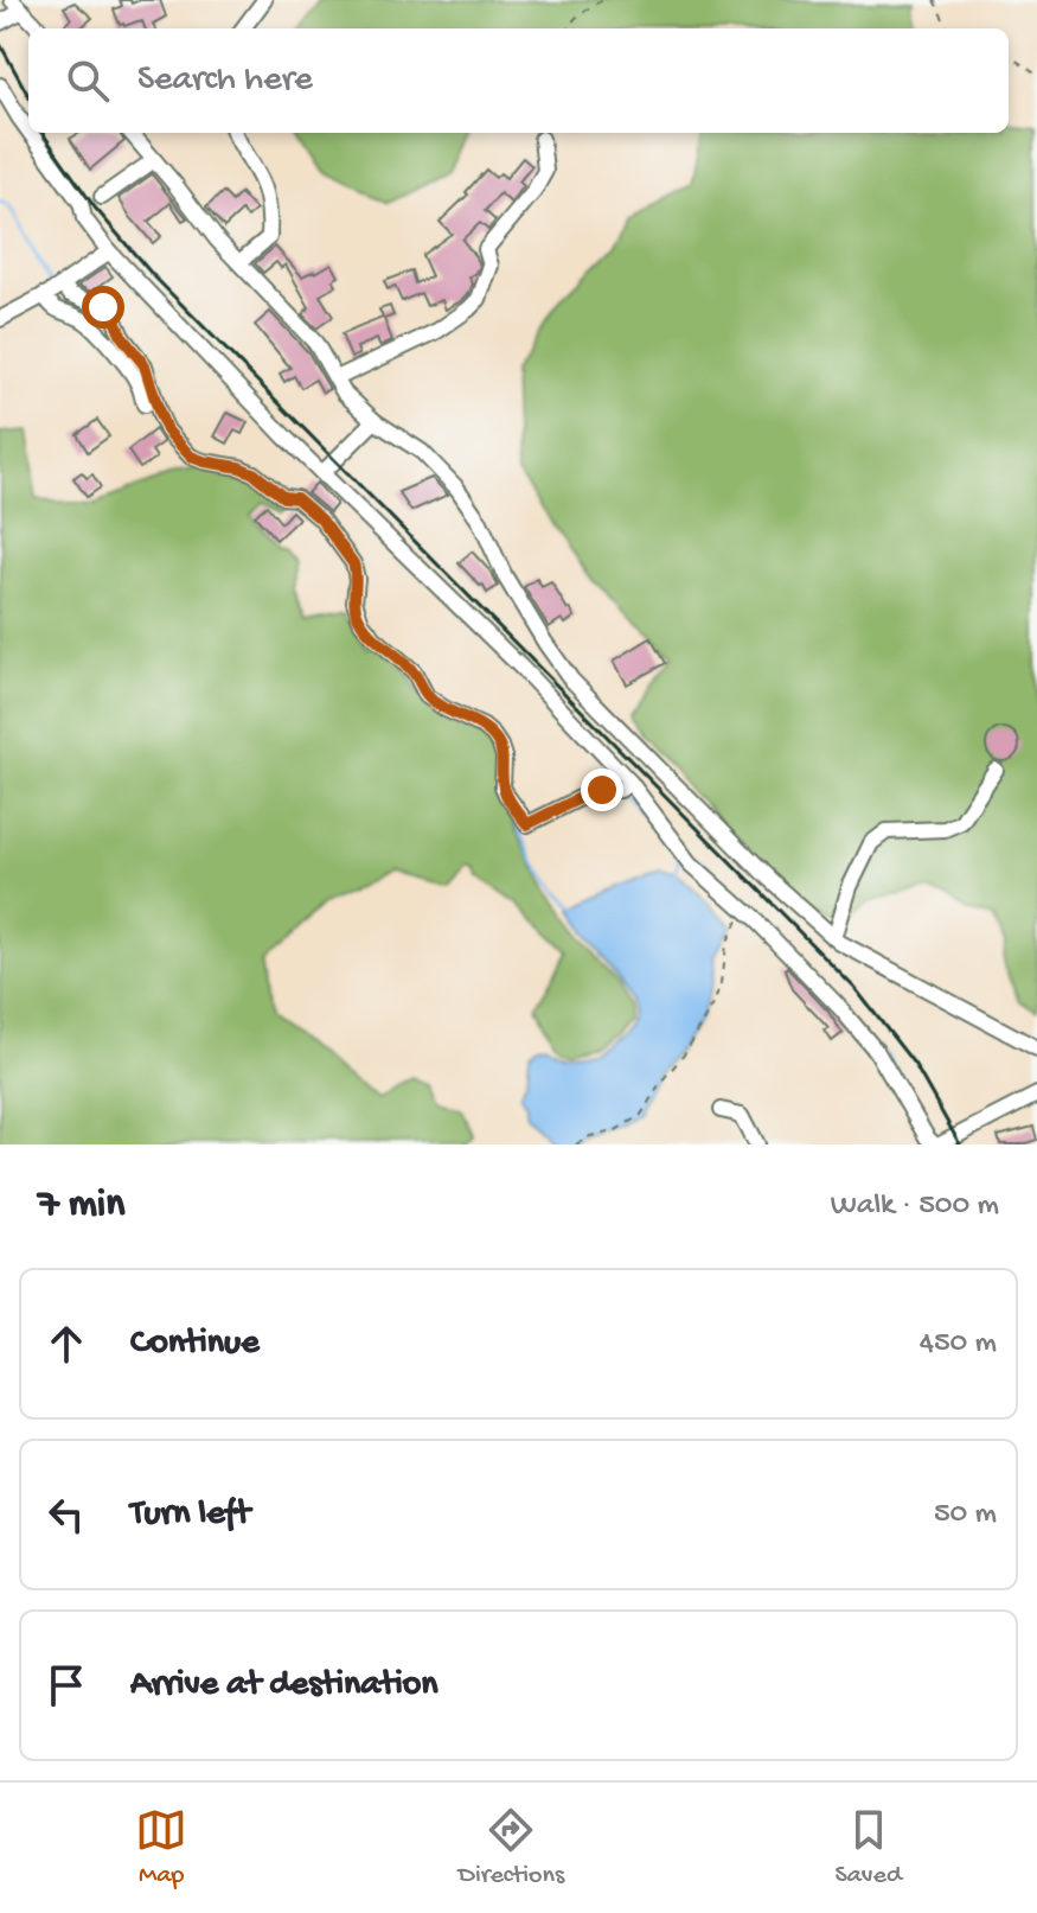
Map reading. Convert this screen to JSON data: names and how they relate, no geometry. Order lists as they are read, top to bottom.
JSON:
{
  "page": {
    "search": "Search here",
    "heading": ["7 min", "Walk · 500 m"],
    "list": [
      ["Continue", "450 m"],
      ["Turn left", "50 m"],
      "Arrive at destination"
    ],
    "nav": ["Map", "Directions", "Saved"]
  }
}
